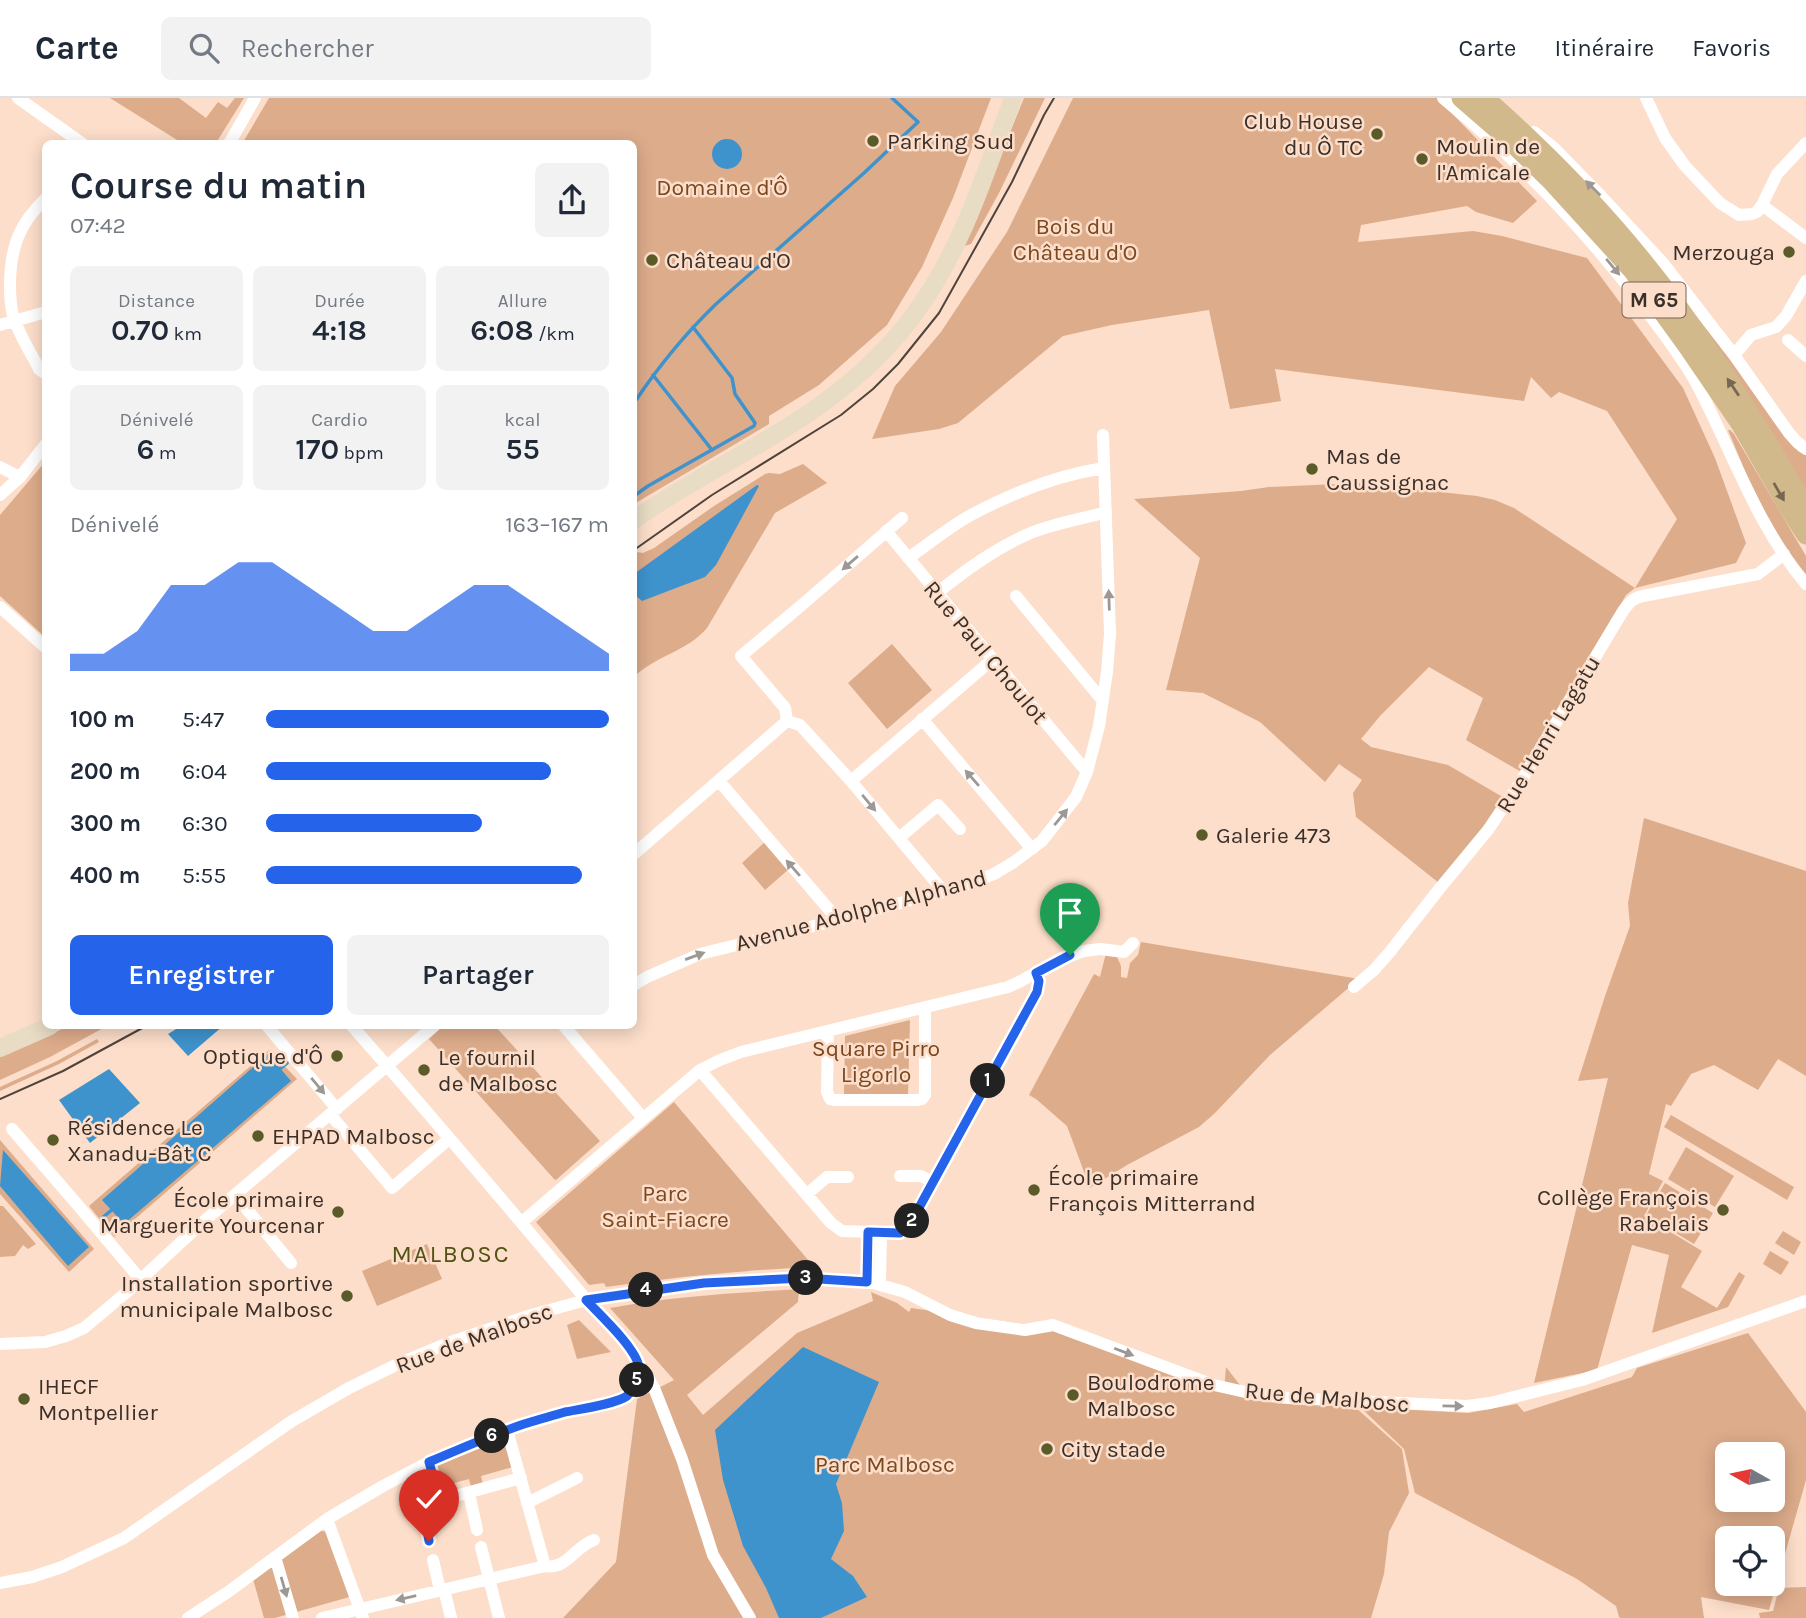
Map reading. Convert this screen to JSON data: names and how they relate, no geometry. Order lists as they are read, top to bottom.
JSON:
{
  "streets": {
    "main road": ["M 65"],
    "street": [
      "Rue Paul Choulot",
      "Rue Henri Lagatu",
      "Avenue Adolphe Alphand",
      "Rue de Malbosc"
    ]
  },
  "crossings": [
    ["Rue Paul Choulot", "Avenue Adolphe Alphand"]
  ],
  "one_way": ["Avenue Adolphe Alphand", "Rue de Malbosc"],
  "districts": ["MALBOSC"],
  "parks": [
    "Domaine d'Ô",
    "Bois du Château d'O",
    "Square Pirro Ligorlo",
    "Parc Saint-Fiacre",
    "Parc Malbosc"
  ],
  "places": [
    "Club House du Ô TC",
    "Parking Sud",
    "Moulin de l'Amicale",
    "Merzouga",
    "Château d'O",
    "Mas de Caussignac",
    "Galerie 473",
    "Optique d'Ô",
    "Le fournil de Malbosc",
    "EHPAD Malbosc",
    "Résidence Le Xanadu-Bât C",
    "École primaire François Mitterrand",
    "Collège François Rabelais",
    "École primaire Marguerite Yourcenar",
    "Installation sportive municipale Malbosc",
    "Boulodrome Malbosc",
    "IHECF Montpellier",
    "City stade"
  ],
  "north": "left",
  "page": {
    "header": "Carte",
    "search": "Rechercher",
    "nav": ["Carte", "Itinéraire", "Favoris"],
    "heading": ["Course du matin", "07:42"],
    "stats": [
      ["Distance", "0.70 km"],
      ["Durée", "4:18"],
      ["Allure", "6:08 /km"],
      ["Dénivelé", "6 m"],
      ["Cardio", "170 bpm"],
      ["kcal", "55"]
    ],
    "chart": ["Dénivelé", "163–167 m"],
    "list": [
      {
        "name": "100 m",
        "note": "5:47"
      },
      {
        "name": "200 m",
        "note": "6:04"
      },
      {
        "name": "300 m",
        "note": "6:30"
      },
      {
        "name": "400 m",
        "note": "5:55"
      }
    ],
    "buttons": ["Enregistrer", "Partager"],
    "pins": [
      "1",
      "2",
      "3",
      "4",
      "5",
      "6"
    ]
  }
}
